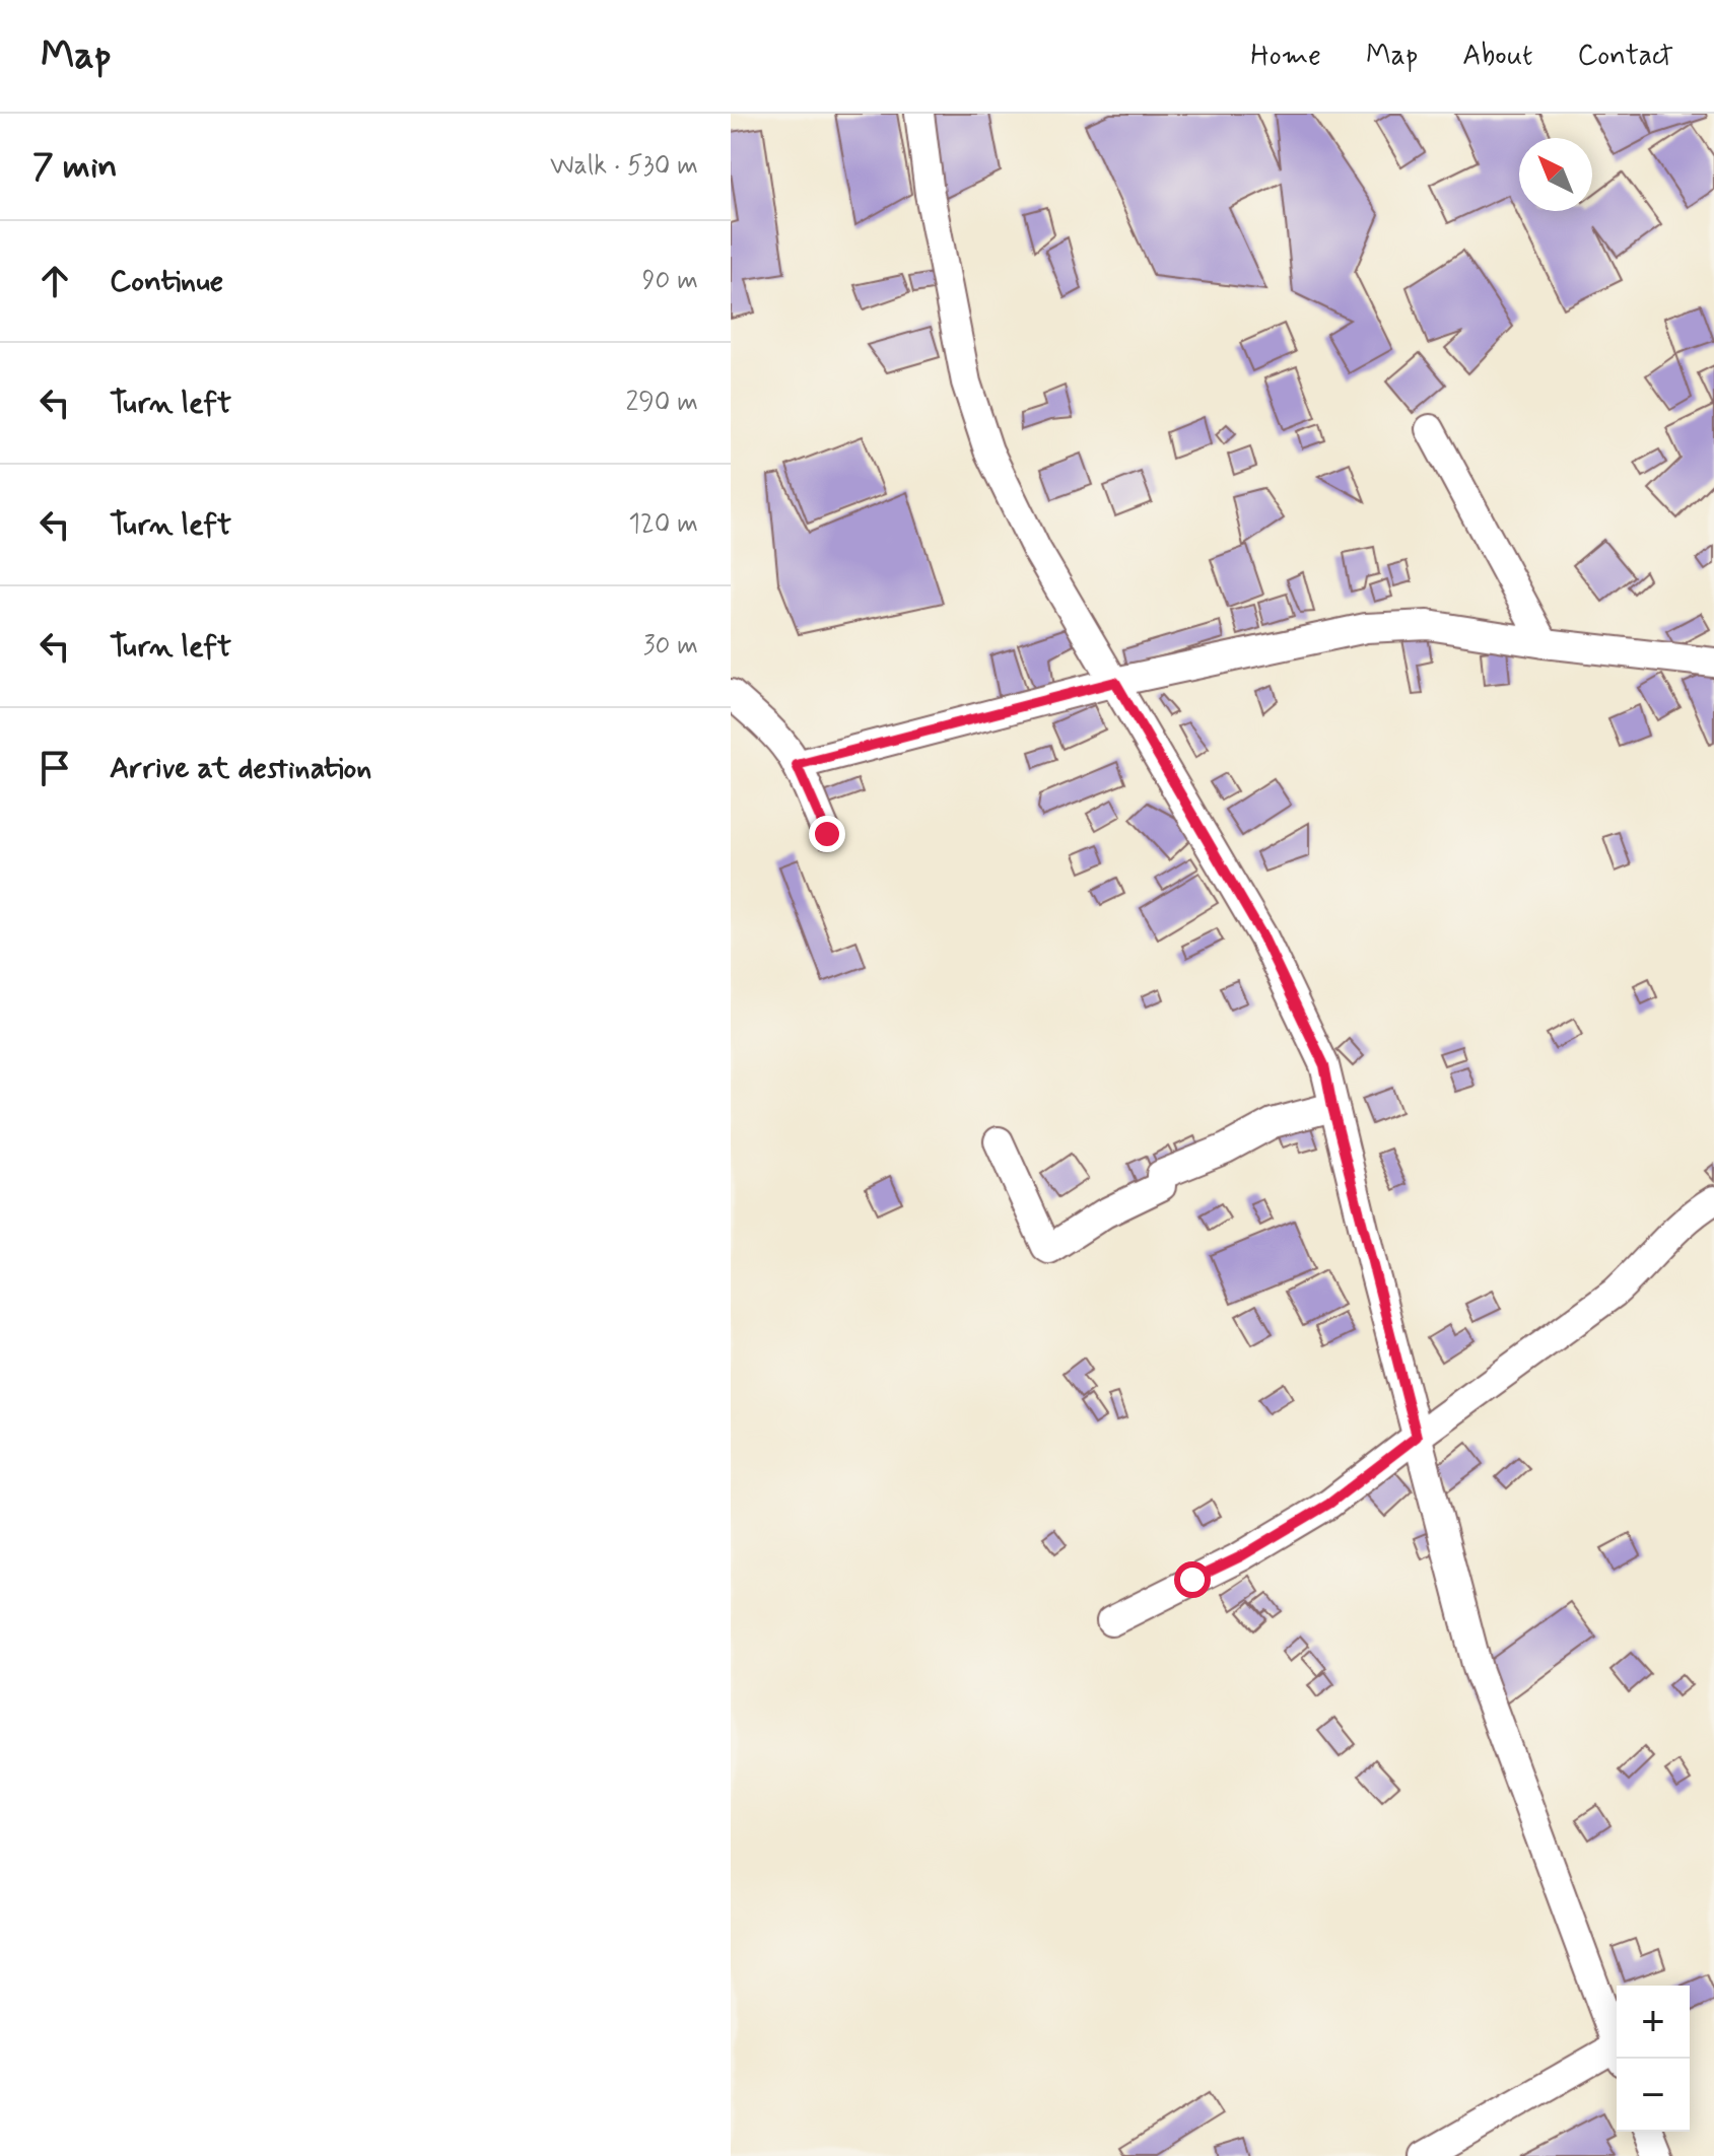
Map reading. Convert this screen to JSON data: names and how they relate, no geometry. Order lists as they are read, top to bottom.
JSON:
{
  "north": "top left",
  "page": {
    "header": "Map",
    "nav": [
      "Home",
      "Map",
      "About",
      "Contact"
    ],
    "heading": ["7 min", "Walk · 530 m"],
    "list": [
      ["Continue", "90 m"],
      ["Turn left", "290 m"],
      ["Turn left", "120 m"],
      ["Turn left", "30 m"],
      "Arrive at destination"
    ],
    "map_buttons": ["+", "−"]
  }
}
